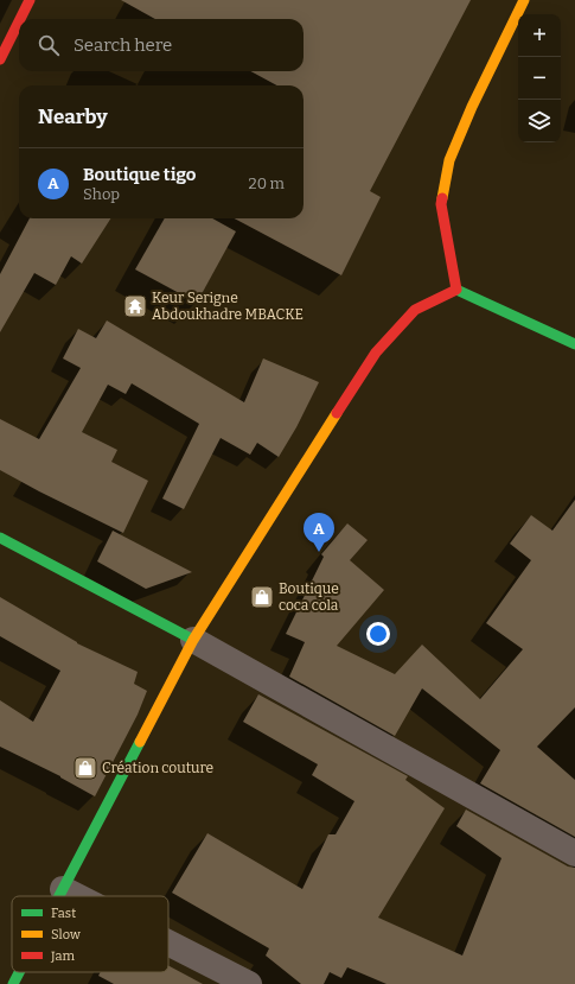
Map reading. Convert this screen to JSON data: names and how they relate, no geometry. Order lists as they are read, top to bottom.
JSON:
{
  "places": {
    "temple": ["Keur Serigne Abdoukhadre MBACKE"],
    "shop": ["Boutique coca cola", "Création couture"]
  },
  "legend": ["Fast", "Slow", "Jam"],
  "page": {
    "map_buttons": ["+", "−"],
    "search": "Search here",
    "heading": "Nearby",
    "list": [
      {
        "mark": "A",
        "name": "Boutique tigo",
        "note": "Shop",
        "value": "20 m"
      }
    ],
    "pins": "A"
  }
}
